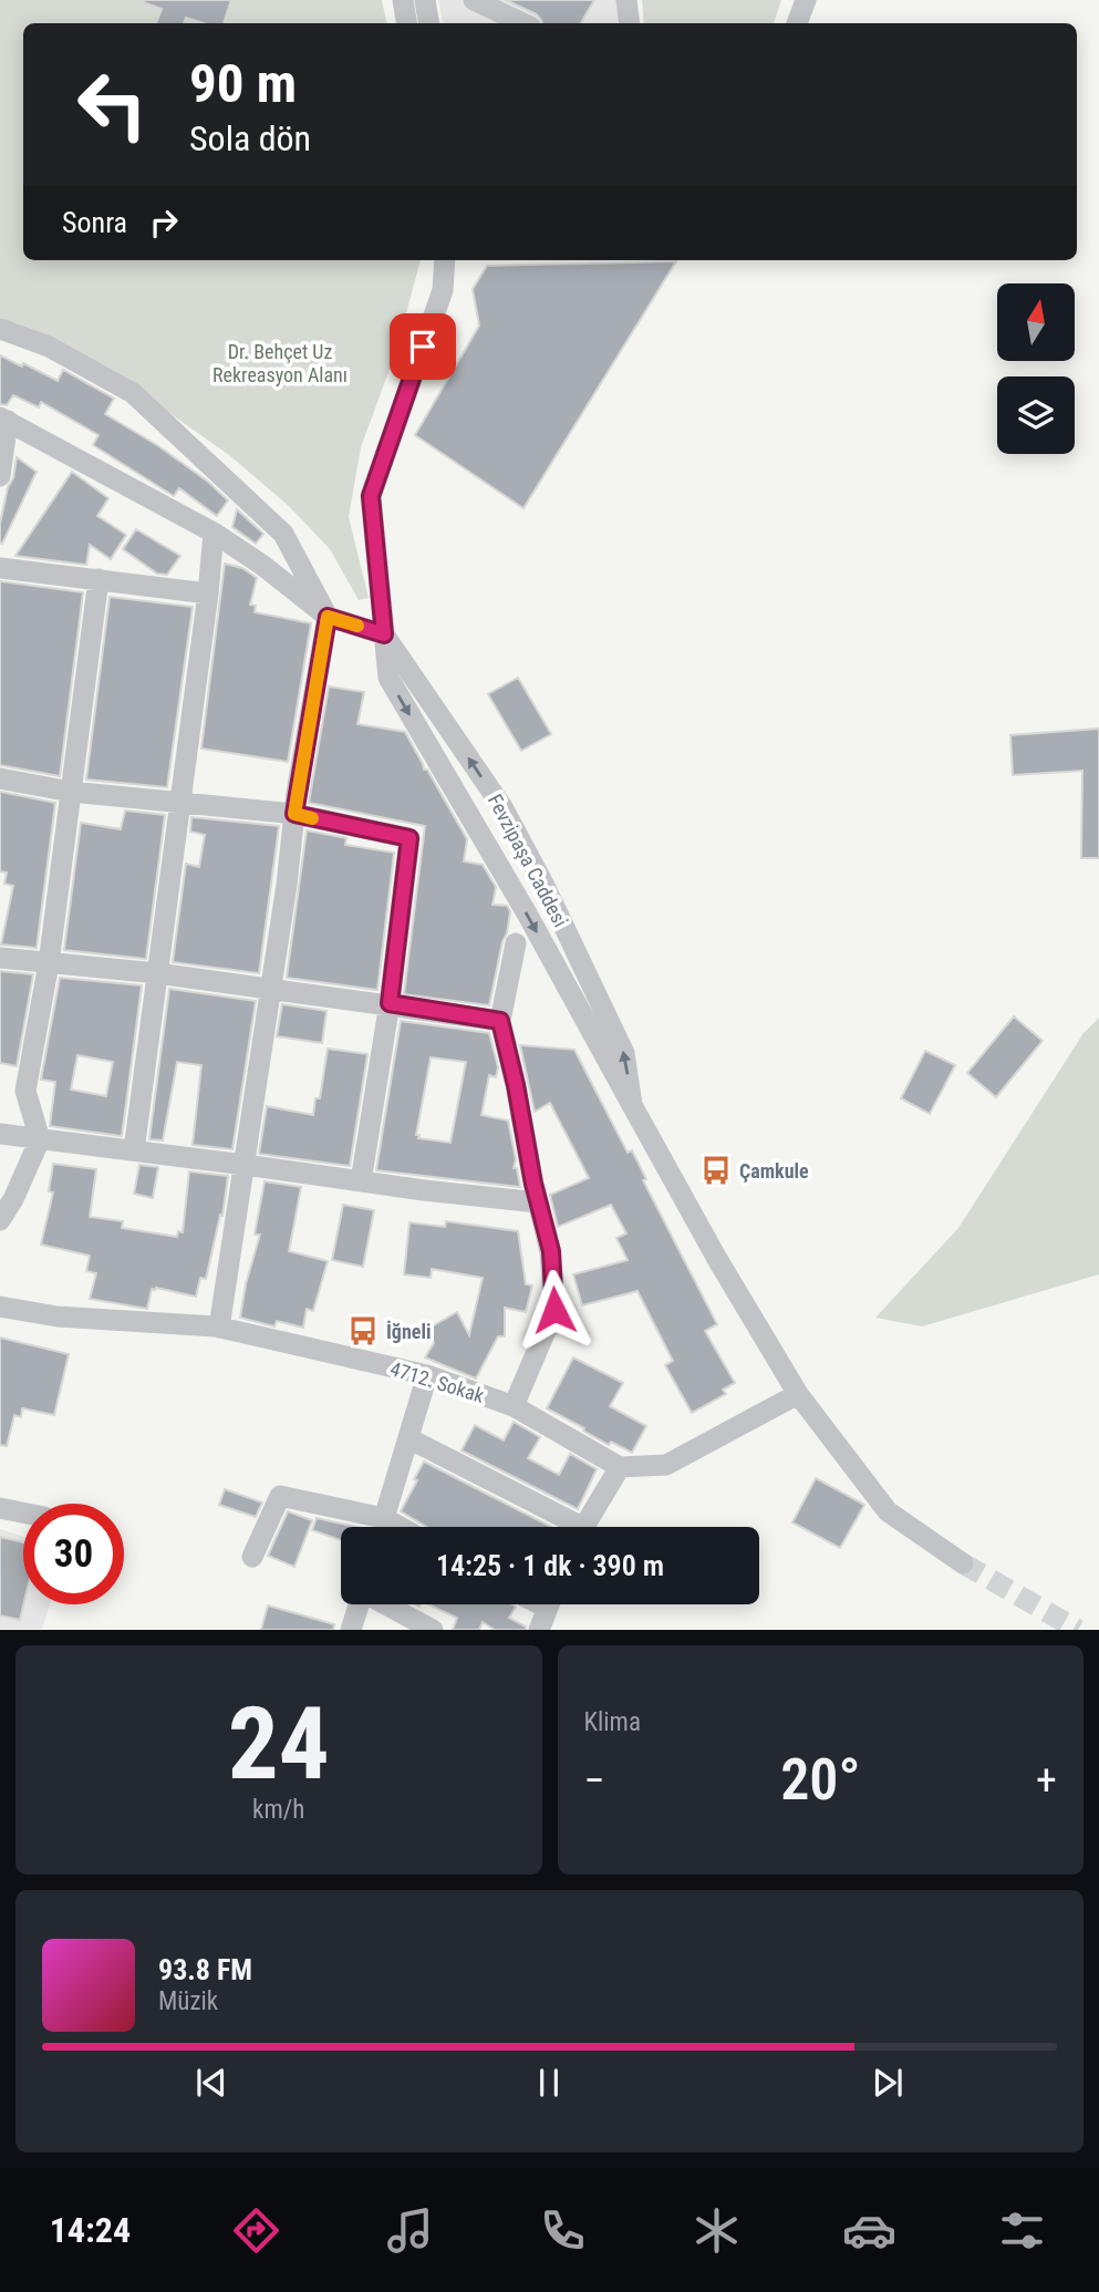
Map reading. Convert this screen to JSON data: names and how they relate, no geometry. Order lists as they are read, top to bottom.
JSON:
{
  "streets": {
    "street": ["Fevzipaşa Caddesi", "4712. Sokak"]
  },
  "parks": ["Dr. Behçet Uz Rekreasyon Alanı"],
  "places": {
    "bus stop": ["Çamkule", "İğneli"]
  },
  "north": "top",
  "page": {
    "turn": ["90 m", "Sola dön"],
    "then": "Sonra",
    "limit": "30",
    "trip": "14:25 · 1 dk · 390 m",
    "tile": [
      ["24", "km/h"],
      "Klima"
    ],
    "heat": ["−", "20°", "+"],
    "song": ["93.8 FM", "Müzik"],
    "tabs": "14:24"
  }
}
